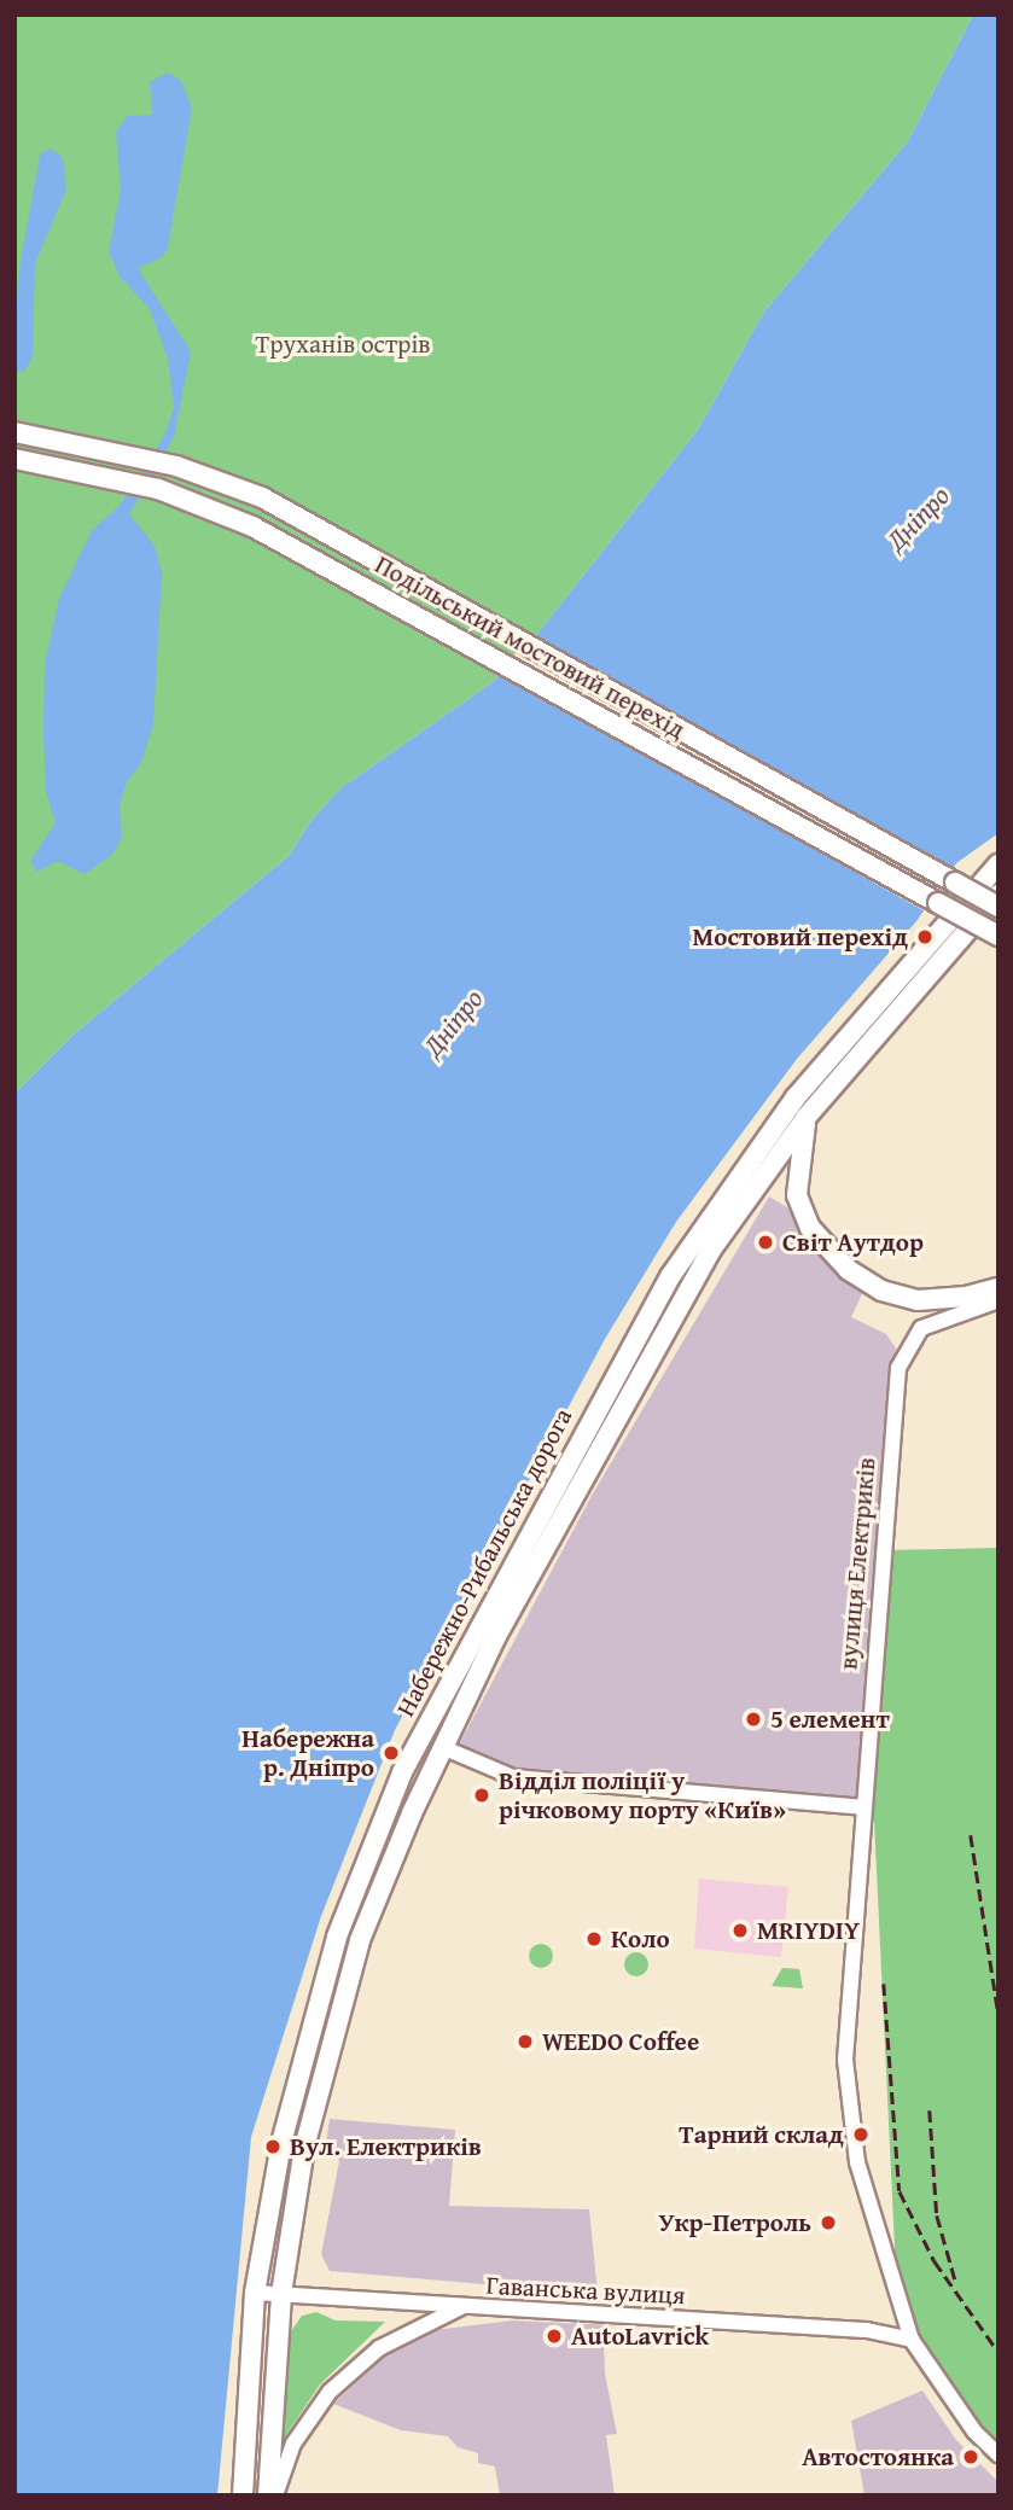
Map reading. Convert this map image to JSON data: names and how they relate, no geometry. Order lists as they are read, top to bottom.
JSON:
{
  "streets": {
    "main road": ["Подільський мостовий перехід", "Набережно-Рибальська дорога"],
    "street": ["вулиця Електриків", "Гаванська вулиця"]
  },
  "crossings": [
    ["Набережно-Рибальська дорога", "Гаванська вулиця"],
    ["вулиця Електриків", "Гаванська вулиця"]
  ],
  "water": ["Дніпро"],
  "parks": ["Труханів острів"],
  "places": [
    "Мостовий перехід",
    "Світ Аутдор",
    "5 елемент",
    "Набережна р. Дніпро",
    "Відділ поліції у річковому порту «Київ»",
    "MRIYDIY",
    "Коло",
    "WEEDO Coffee",
    "Тарний склад",
    "Вул. Електриків",
    "Укр-Петроль",
    "AutoLavrick",
    "Автостоянка"
  ]
}
